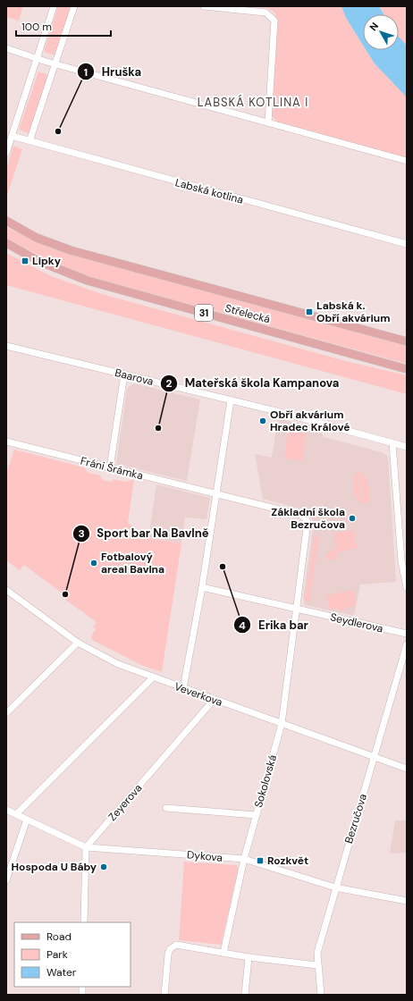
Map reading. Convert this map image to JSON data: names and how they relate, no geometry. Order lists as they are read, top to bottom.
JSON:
{
  "streets": {
    "main road": ["31", "Střelecká"],
    "street": [
      "Labská kotlina",
      "Baarova",
      "Fráni Šrámka",
      "Seydlerova",
      "Veverkova",
      "Sokolovská",
      "Zeyerova",
      "Bezručova",
      "Dykova"
    ]
  },
  "crossings": [
    ["Fráni Šrámka", "Seydlerova"],
    ["Fráni Šrámka", "Sokolovská"],
    ["Seydlerova", "Sokolovská"],
    ["Veverkova", "Sokolovská"],
    ["Veverkova", "Zeyerova"],
    ["Veverkova", "Bezručova"],
    ["Sokolovská", "Dykova"],
    ["Zeyerova", "Dykova"],
    ["Bezručova", "Dykova"]
  ],
  "districts": ["LABSKÁ KOTLINA I"],
  "places": {
    "other": [
      "Hruška",
      "Obří akvárium Hradec Králové",
      "Mateřská škola Kampanova",
      "Základní škola Bezručova",
      "Fotbalový areal Bavlna",
      "Erika bar",
      "Sport bar Na Bavlně",
      "Hospoda U Báby"
    ],
    "transit": ["Lipky", "Labská k. Obří akvárium", "Rozkvět"]
  },
  "legend": ["Road", "Park", "Water"],
  "scale_bar": "100 m",
  "north": "top left"
}
